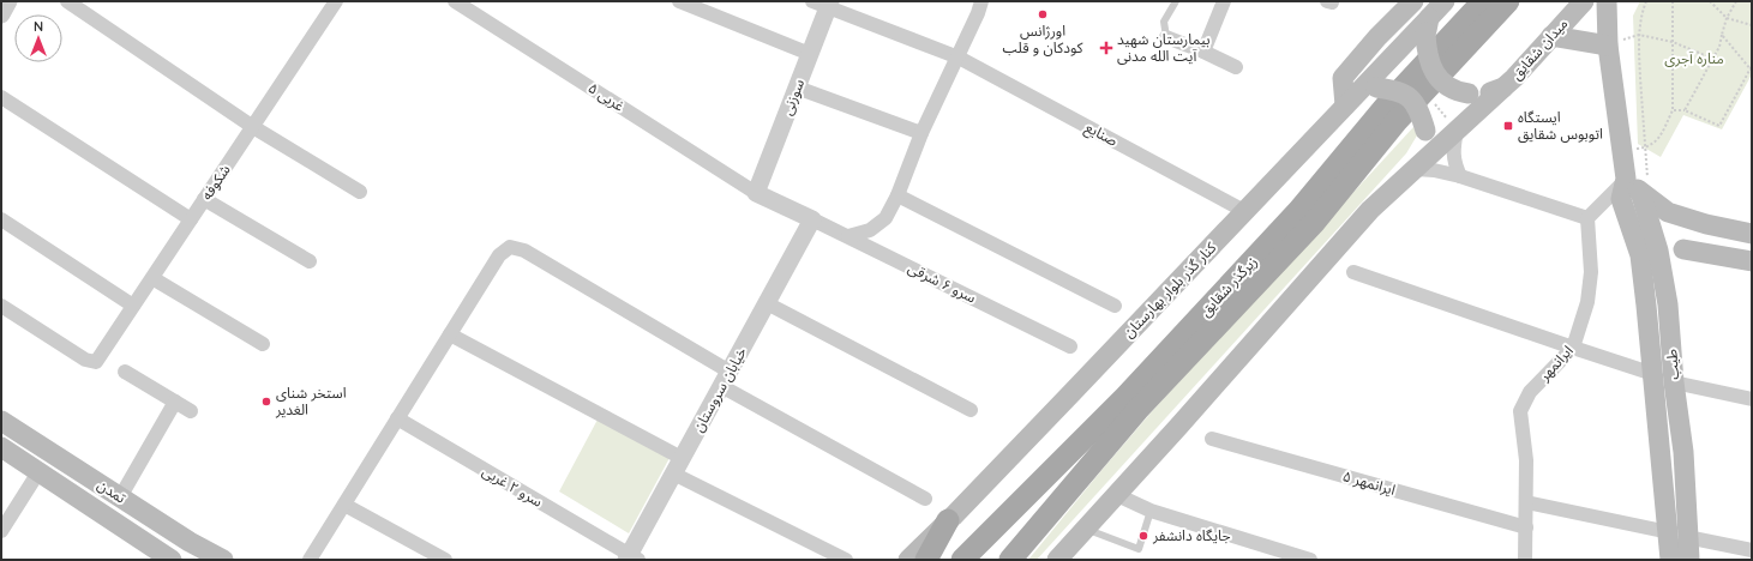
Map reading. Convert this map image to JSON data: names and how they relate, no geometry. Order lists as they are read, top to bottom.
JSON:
{
  "streets": {
    "main road": [
      "میدان شقایق",
      "زیرگذر شقایق",
      "کنار گذر بلوار بهارستان",
      "طیب",
      "تمدن"
    ],
    "street": [
      "غربی ۵",
      "سوزنی",
      "صنایع",
      "شکوفه",
      "سرو ۶ شرقی",
      "ایرانمهر",
      "خیابان سروستان",
      "ایرانمهر ۵",
      "سرو ۲ غربی"
    ]
  },
  "crossings": [
    ["میدان شقایق", "کنار گذر بلوار بهارستان"],
    ["غربی ۵", "سوزنی"],
    ["سوزنی", "صنایع"],
    ["صنایع", "کنار گذر بلوار بهارستان"],
    ["سرو ۶ شرقی", "خیابان سروستان"],
    ["ایرانمهر", "ایرانمهر ۵"],
    ["خیابان سروستان", "سرو ۲ غربی"]
  ],
  "parks": ["مناره آجری"],
  "places": {
    "other": ["اورژانس کودکان و قلب", "استخر شنای الغدیر", "جایگاه دانشفر"],
    "health": ["بیمارستان شهید آیت الله مدنی"],
    "transit": ["ایستگاه اتوبوس شقایق"]
  },
  "north": "top"
}
